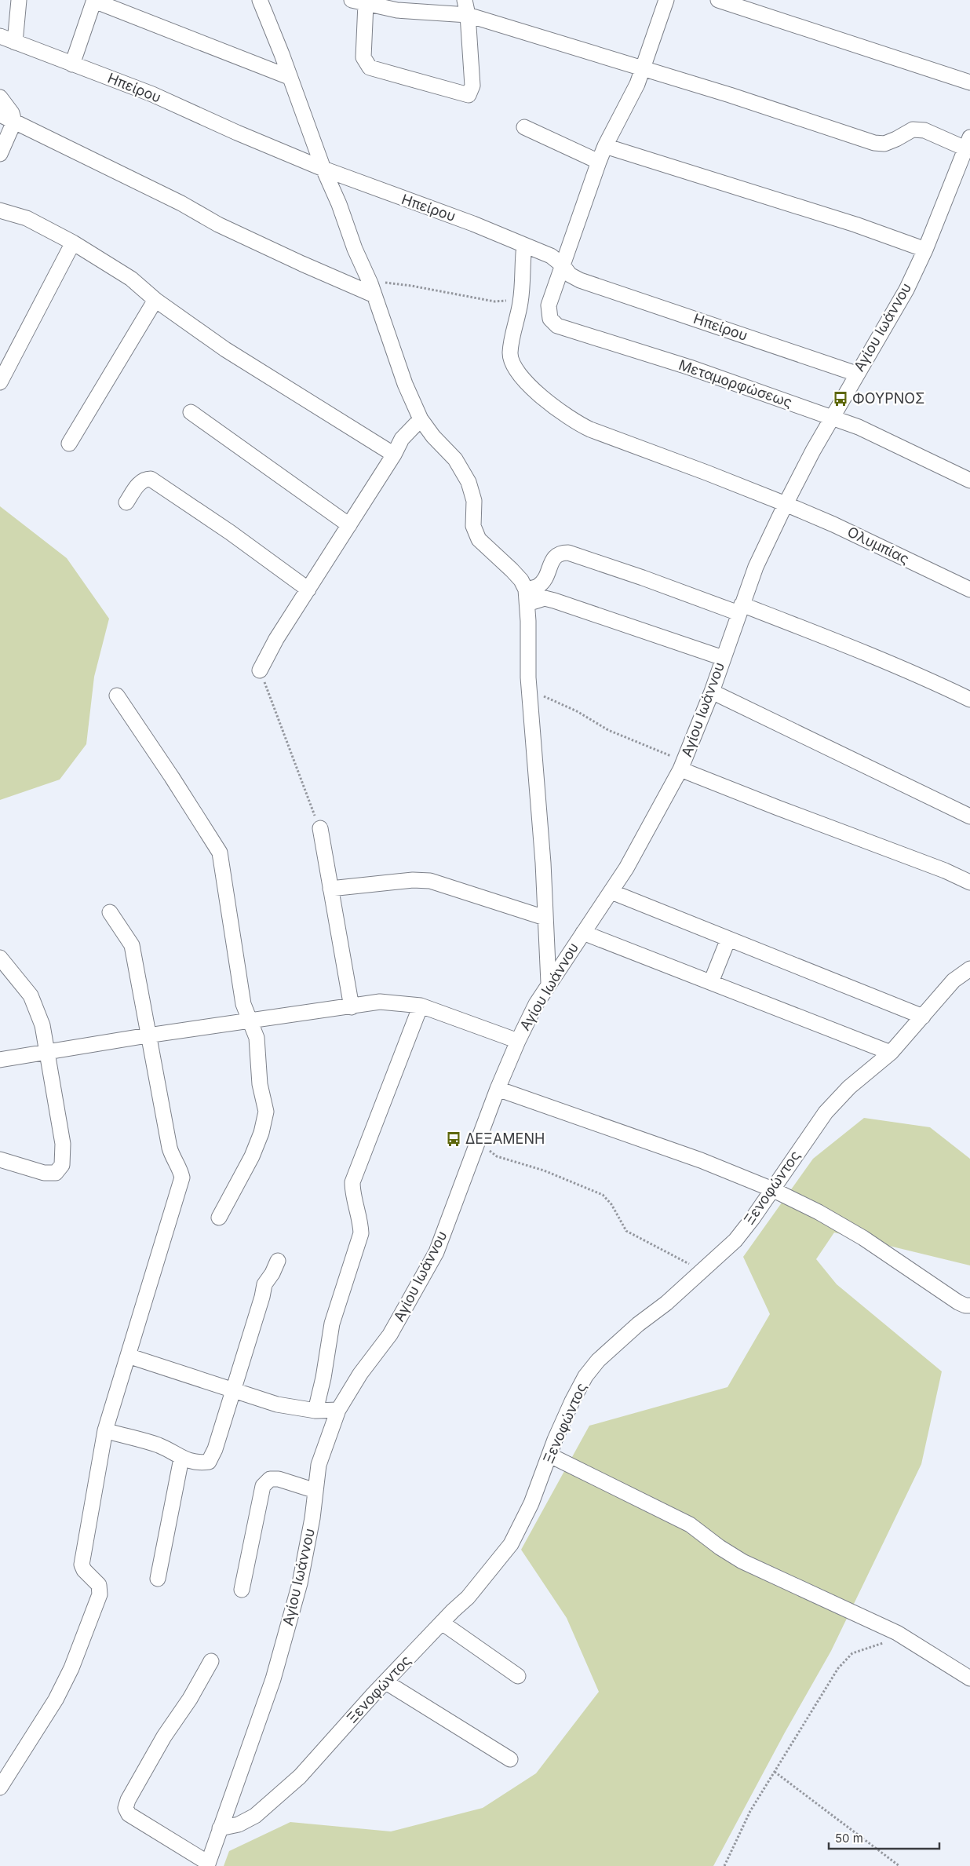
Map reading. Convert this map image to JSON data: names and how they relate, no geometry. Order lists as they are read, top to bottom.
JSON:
{
  "streets": {
    "street": [
      "Ηπείρου",
      "Αγίου Ιωάννου",
      "Μεταμορφώσεως",
      "Ολυμπίας",
      "Ξενοφώντος"
    ]
  },
  "crossings": [
    ["Ηπείρου", "Αγίου Ιωάννου"],
    ["Ηπείρου", "Μεταμορφώσεως"],
    ["Ηπείρου", "Ολυμπίας"],
    ["Αγίου Ιωάννου", "Μεταμορφώσεως"],
    ["Αγίου Ιωάννου", "Ολυμπίας"],
    ["Αγίου Ιωάννου", "Ξενοφώντος"]
  ],
  "places": {
    "bus stop": ["ΦΟΥΡΝΟΣ", "ΔΕΞΑΜΕΝΗ"]
  },
  "scale_bar": "50 m"
}
